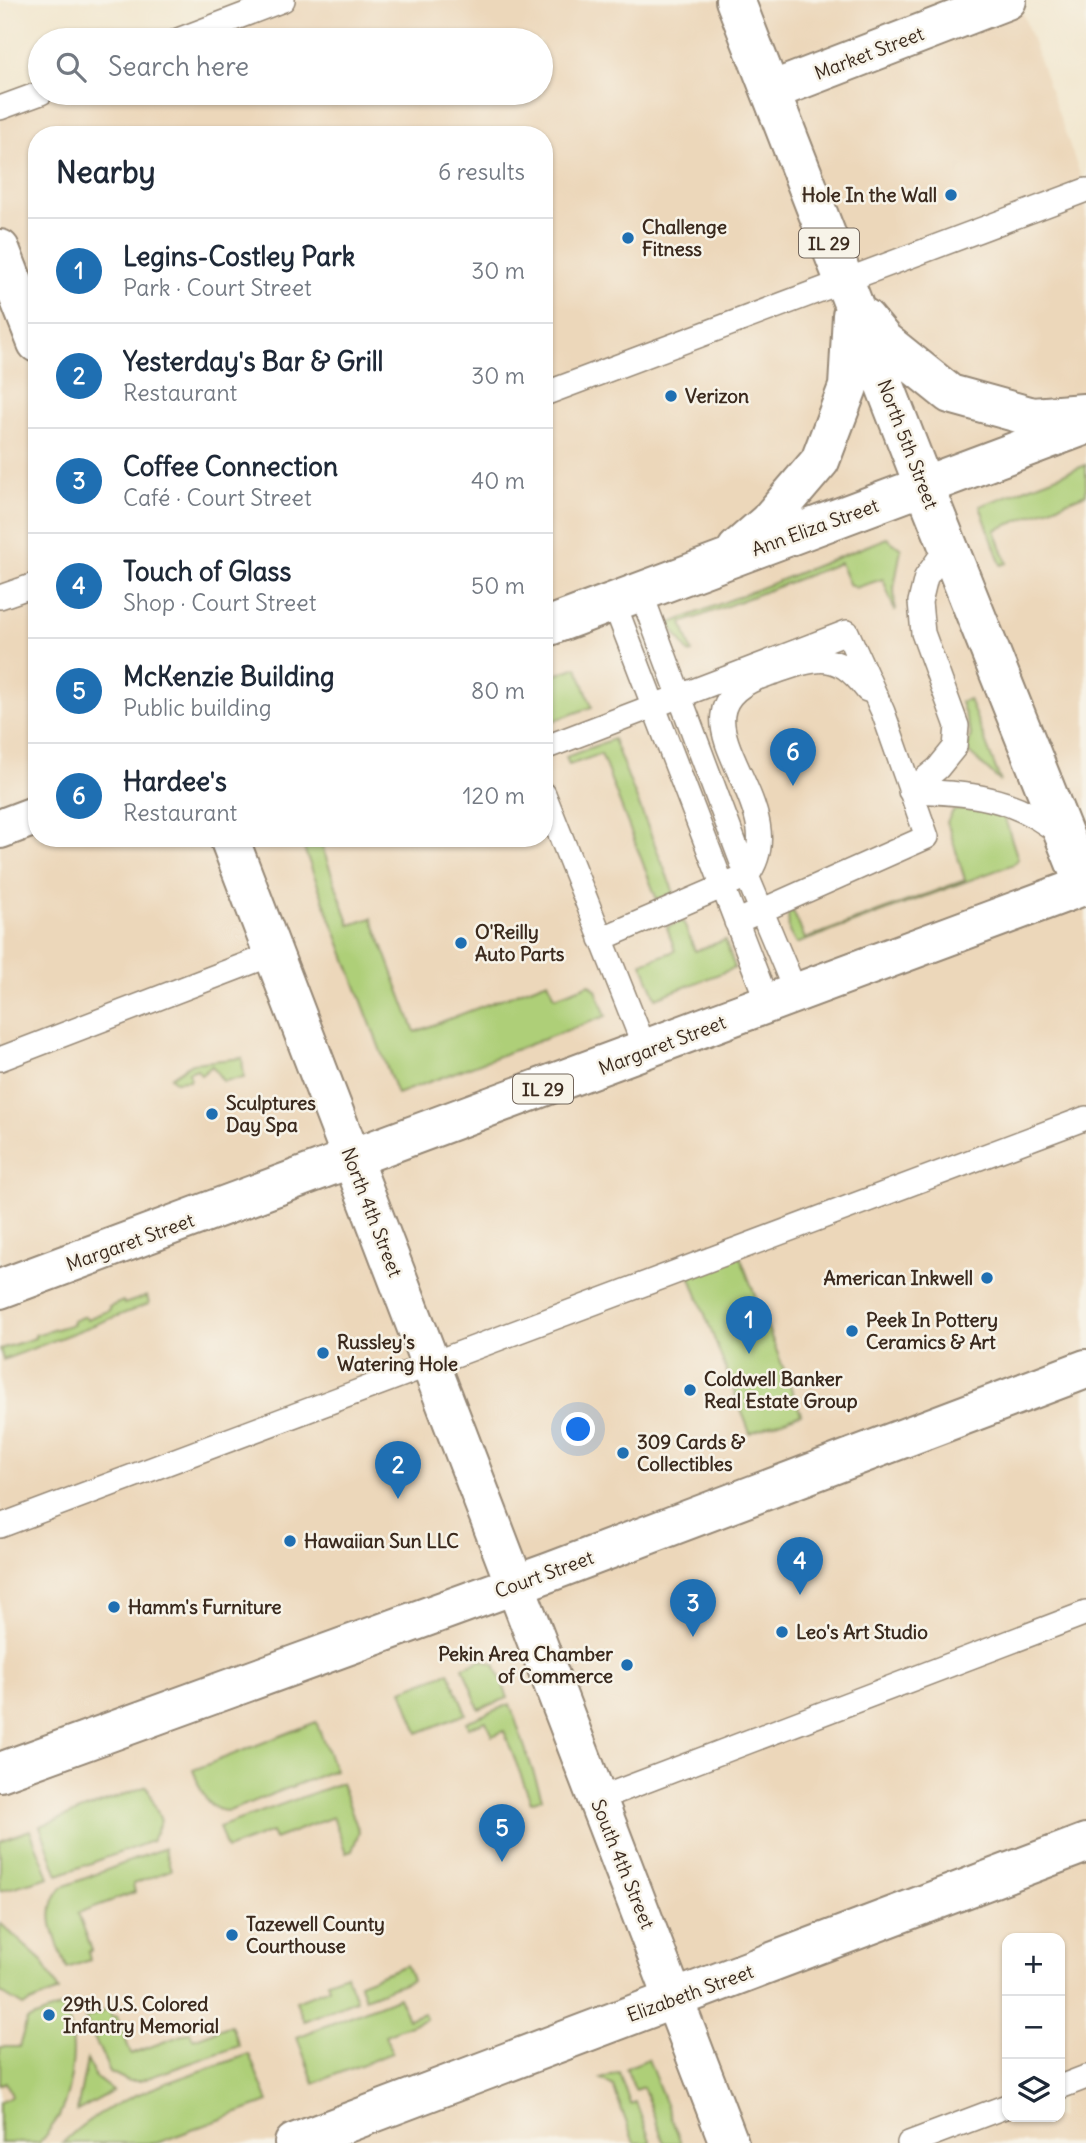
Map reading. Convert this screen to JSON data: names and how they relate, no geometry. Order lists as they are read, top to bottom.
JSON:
{
  "streets": {
    "street": [
      "Market Street",
      "IL 29",
      "North 5th Street",
      "Ann Eliza Street",
      "Margaret Street",
      "North 4th Street",
      "Court Street",
      "South 4th Street",
      "Elizabeth Street"
    ]
  },
  "crossings": [
    ["Market Street", "North 5th Street"],
    ["North 5th Street", "Ann Eliza Street"],
    ["North 5th Street", "Margaret Street"],
    ["Margaret Street", "North 4th Street"],
    ["North 4th Street", "Court Street"],
    ["North 4th Street", "South 4th Street"],
    ["Court Street", "South 4th Street"],
    ["South 4th Street", "Elizabeth Street"]
  ],
  "places": [
    "Hole In the Wall",
    "Challenge Fitness",
    "Verizon",
    "O'Reilly Auto Parts",
    "Sculptures Day Spa",
    "American Inkwell",
    "Peek In Pottery Ceramics & Art",
    "Russley's Watering Hole",
    "Coldwell Banker Real Estate Group",
    "309 Cards & Collectibles",
    "Hawaiian Sun LLC",
    "Hamm's Furniture",
    "Leo's Art Studio",
    "Pekin Area Chamber of Commerce",
    "Tazewell County Courthouse",
    "29th U.S. Colored Infantry Memorial"
  ],
  "page": {
    "search": "Search here",
    "heading": ["Nearby", "6 results"],
    "list": [
      {
        "mark": "1",
        "name": "Legins-Costley Park",
        "note": "Park · Court Street",
        "value": "30 m"
      },
      {
        "mark": "2",
        "name": "Yesterday's Bar & Grill",
        "note": "Restaurant",
        "value": "30 m"
      },
      {
        "mark": "3",
        "name": "Coffee Connection",
        "note": "Café · Court Street",
        "value": "40 m"
      },
      {
        "mark": "4",
        "name": "Touch of Glass",
        "note": "Shop · Court Street",
        "value": "50 m"
      },
      {
        "mark": "5",
        "name": "McKenzie Building",
        "note": "Public building",
        "value": "80 m"
      },
      {
        "mark": "6",
        "name": "Hardee's",
        "note": "Restaurant",
        "value": "120 m"
      }
    ],
    "pins": [
      "6",
      "1",
      "2",
      "4",
      "3",
      "5"
    ],
    "map_buttons": ["+", "−"]
  }
}
